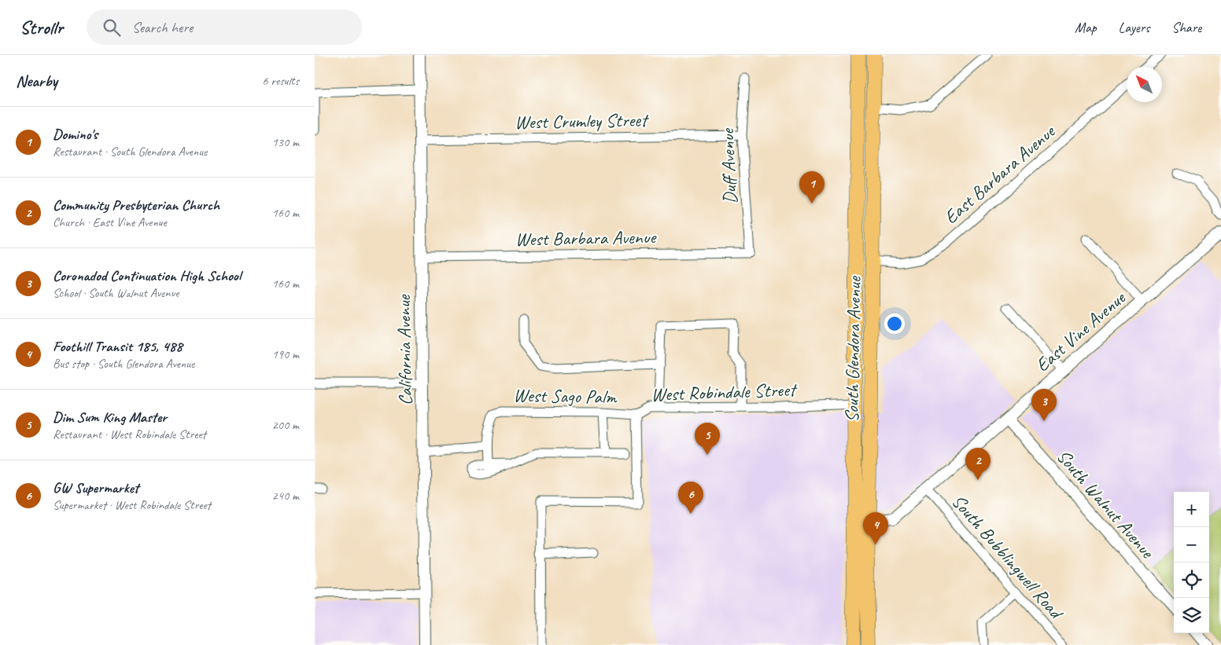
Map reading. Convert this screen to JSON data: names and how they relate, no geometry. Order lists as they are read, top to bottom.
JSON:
{
  "streets": {
    "main road": ["South Glendora Avenue"],
    "street": [
      "West Crumley Street",
      "Duff Avenue",
      "East Barbara Avenue",
      "West Barbara Avenue",
      "East Vine Avenue",
      "California Avenue",
      "West Robindale Street",
      "West Sago Palm",
      "South Walnut Avenue",
      "South Bubblingwell Road"
    ]
  },
  "crossings": [
    ["West Crumley Street", "Duff Avenue"],
    ["West Crumley Street", "California Avenue"],
    ["Duff Avenue", "West Barbara Avenue"],
    ["East Barbara Avenue", "South Glendora Avenue"],
    ["West Barbara Avenue", "California Avenue"],
    ["East Vine Avenue", "South Glendora Avenue"],
    ["East Vine Avenue", "South Walnut Avenue"],
    ["East Vine Avenue", "South Bubblingwell Road"],
    ["South Glendora Avenue", "West Robindale Street"],
    ["West Robindale Street", "West Sago Palm"]
  ],
  "north": "top left",
  "page": {
    "header": "Strollr",
    "search": "Search here",
    "nav": ["Map", "Layers", "Share"],
    "heading": ["Nearby", "6 results"],
    "list": [
      {
        "mark": "1",
        "name": "Domino's",
        "note": "Restaurant · South Glendora Avenue",
        "value": "130 m"
      },
      {
        "mark": "2",
        "name": "Community Presbyterian Church",
        "note": "Church · East Vine Avenue",
        "value": "160 m"
      },
      {
        "mark": "3",
        "name": "Coronadod Continuation High School",
        "note": "School · South Walnut Avenue",
        "value": "160 m"
      },
      {
        "mark": "4",
        "name": "Foothill Transit 185, 488",
        "note": "Bus stop · South Glendora Avenue",
        "value": "190 m"
      },
      {
        "mark": "5",
        "name": "Dim Sum King Master",
        "note": "Restaurant · West Robindale Street",
        "value": "200 m"
      },
      {
        "mark": "6",
        "name": "GW Supermarket",
        "note": "Supermarket · West Robindale Street",
        "value": "240 m"
      }
    ],
    "pins": [
      "1",
      "3",
      "5",
      "2",
      "6",
      "4"
    ],
    "map_buttons": ["+", "−"]
  }
}
